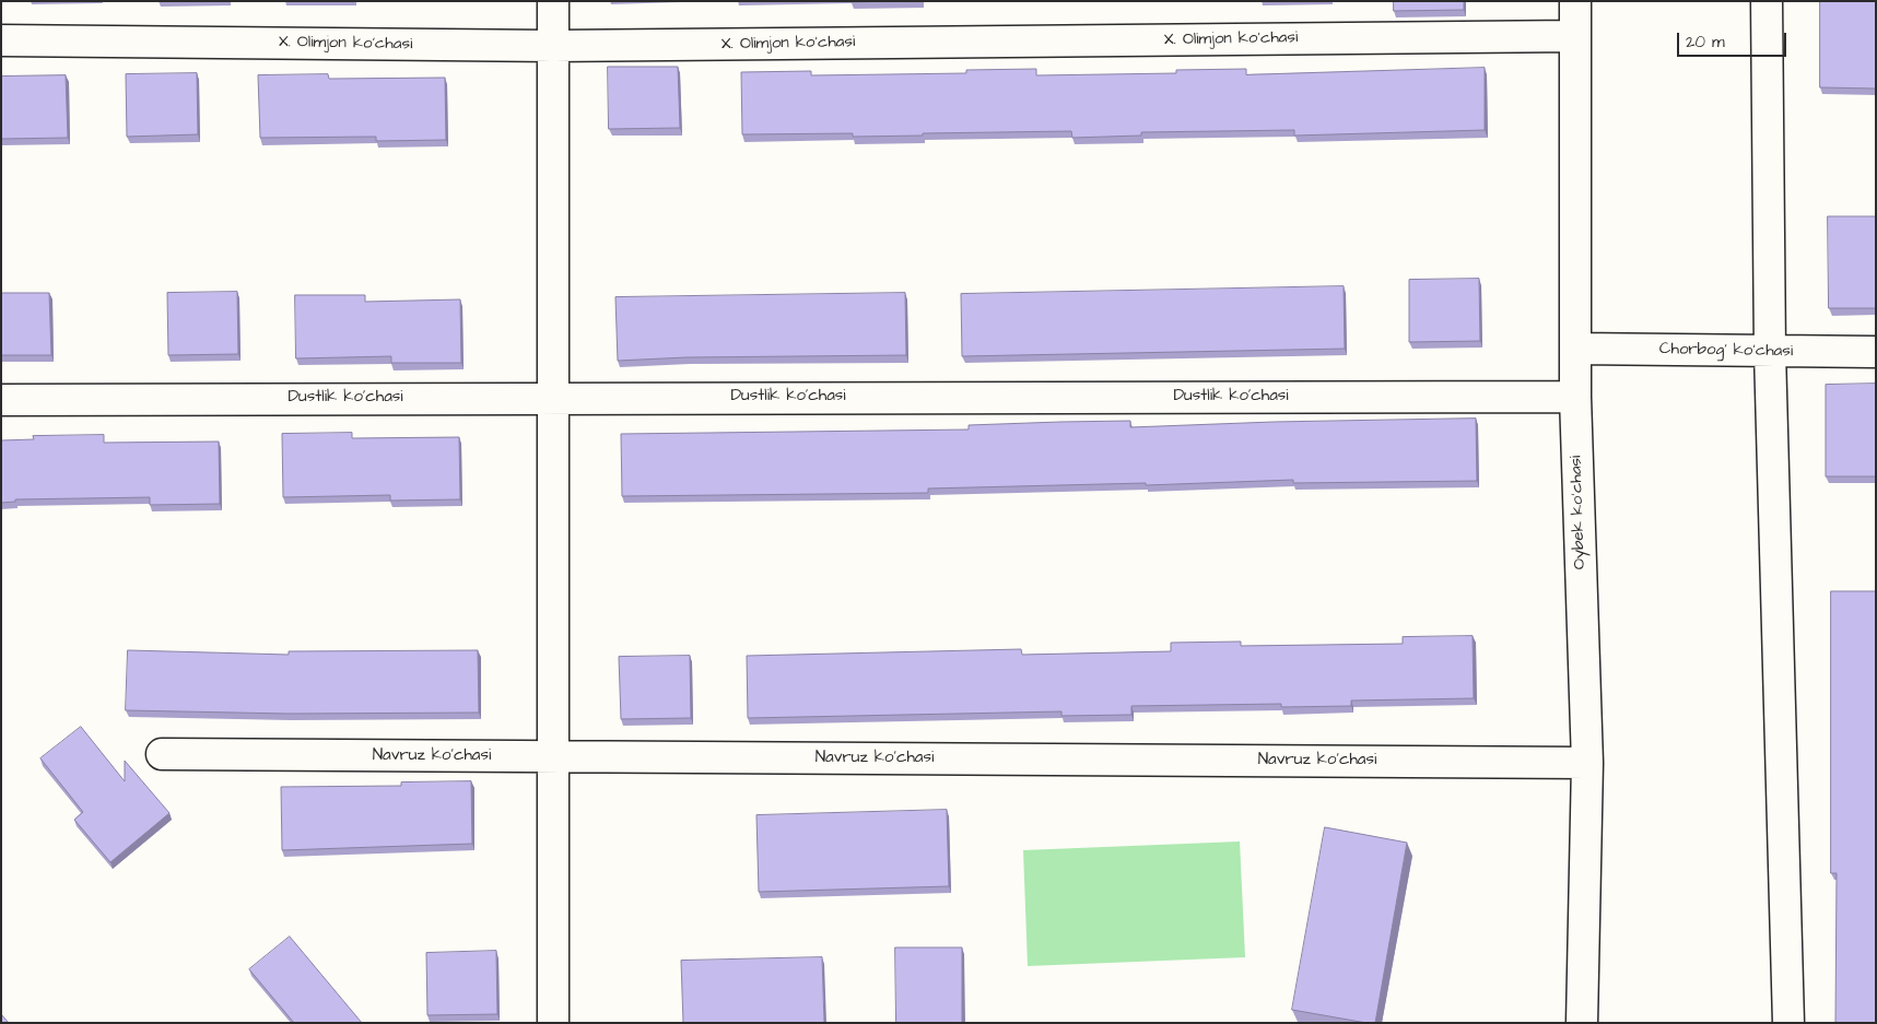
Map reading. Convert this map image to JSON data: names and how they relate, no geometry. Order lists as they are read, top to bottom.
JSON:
{
  "streets": {
    "street": [
      "X. Olimjon ko'chasi",
      "Chorbog' ko'chasi",
      "Dustlik ko'chasi",
      "Oybek ko'chasi",
      "Navruz ko'chasi"
    ]
  },
  "crossings": [
    ["X. Olimjon ko'chasi", "Oybek ko'chasi"],
    ["Chorbog' ko'chasi", "Oybek ko'chasi"],
    ["Dustlik ko'chasi", "Oybek ko'chasi"],
    ["Oybek ko'chasi", "Navruz ko'chasi"]
  ],
  "scale_bar": "20 m"
}
